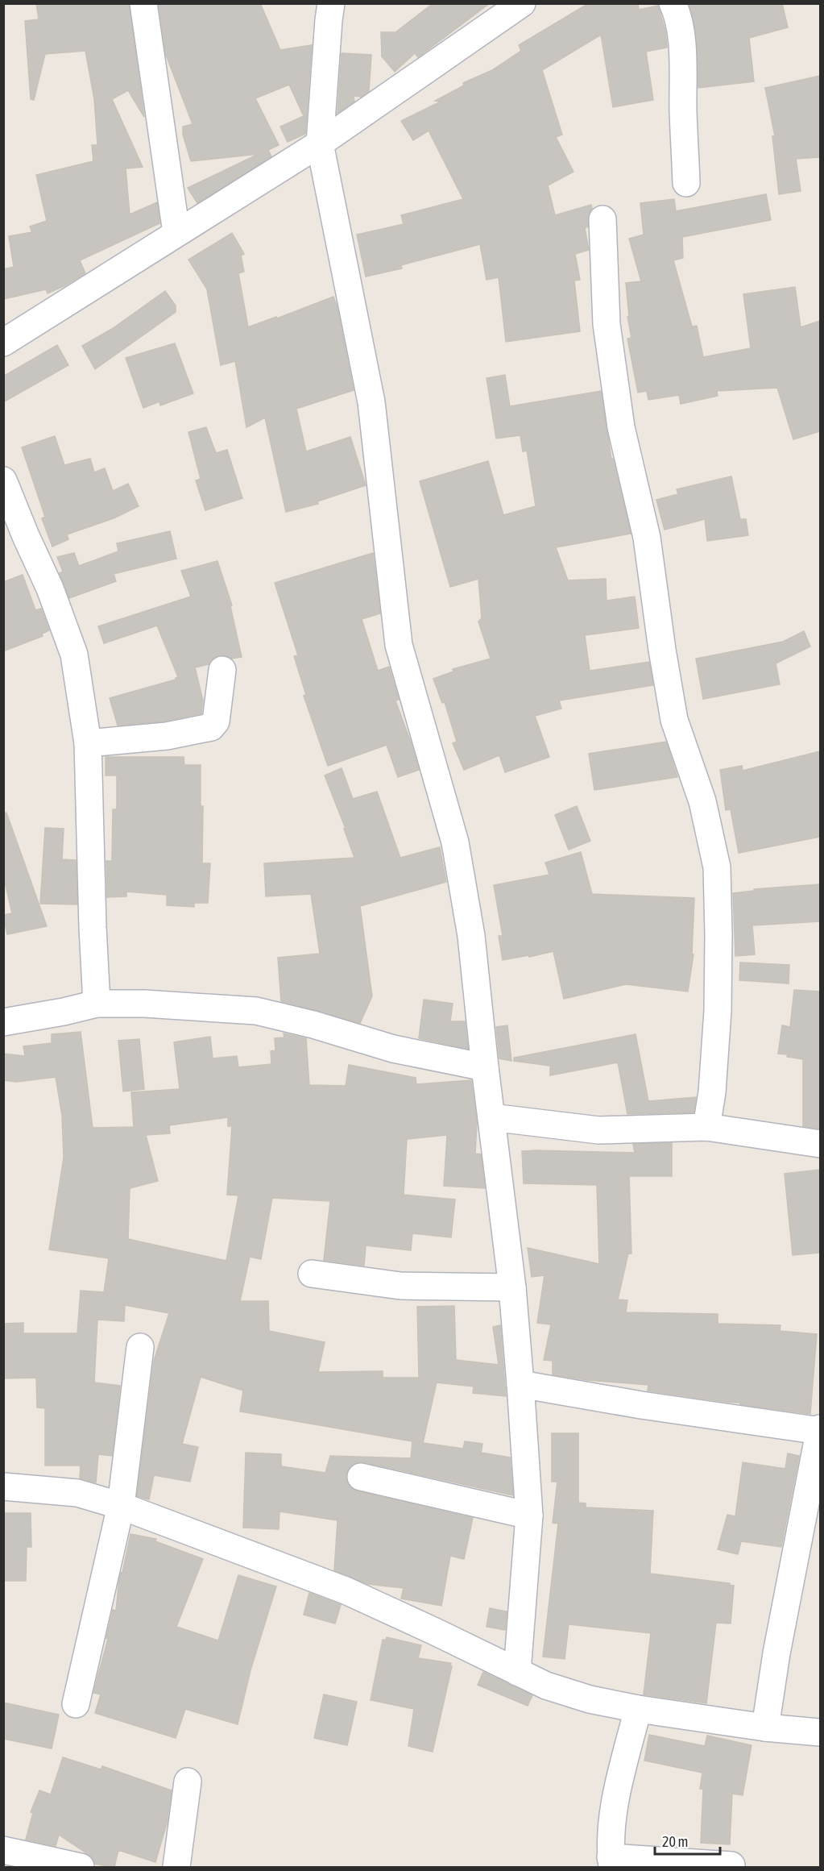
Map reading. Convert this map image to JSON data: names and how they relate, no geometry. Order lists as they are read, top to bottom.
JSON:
{
  "scale_bar": "20 m"
}
